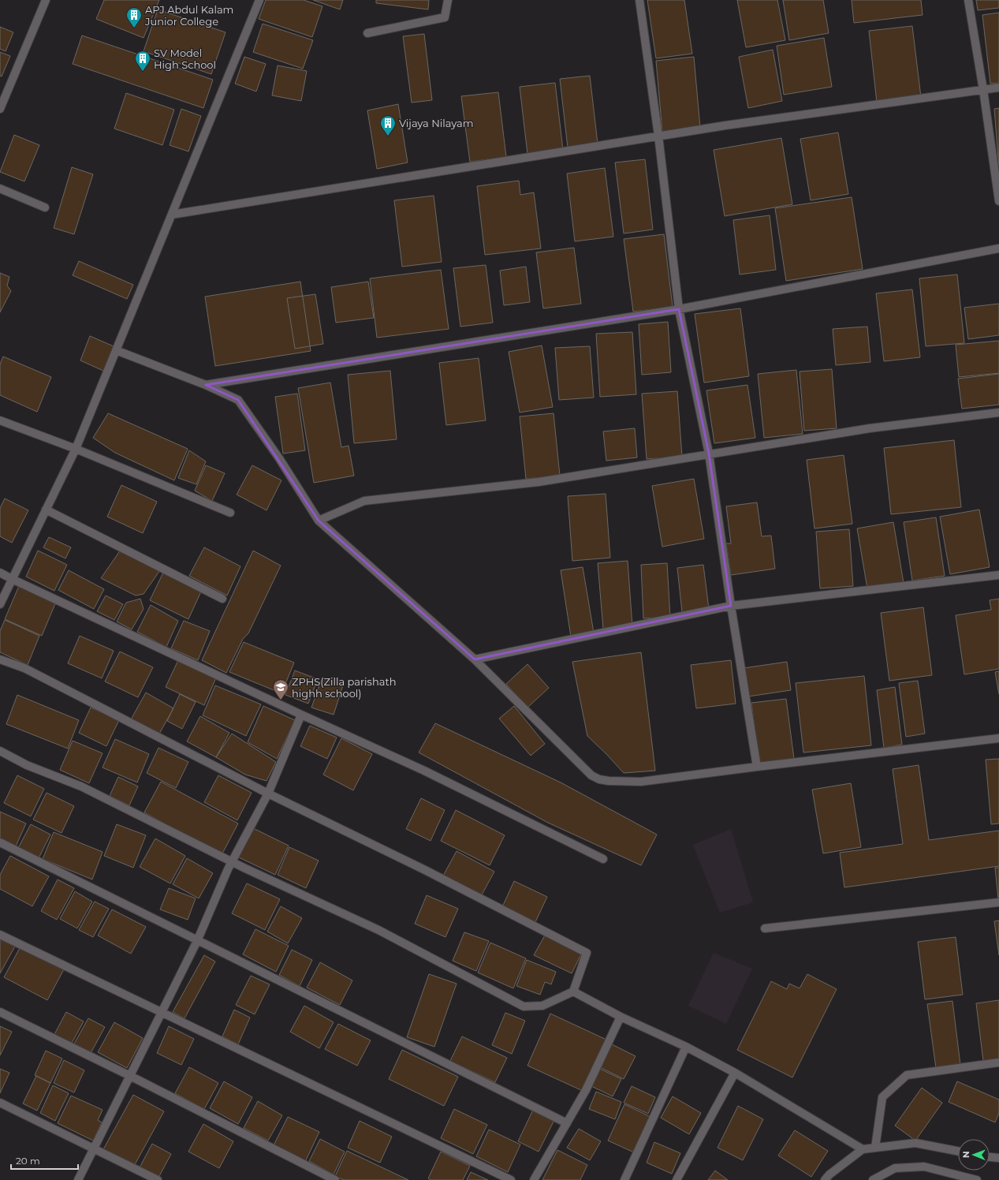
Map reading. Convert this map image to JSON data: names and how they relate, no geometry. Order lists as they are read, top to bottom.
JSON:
{
  "places": {
    "building": ["APJ Abdul Kalam Junior College", "SV Model High School", "Vijaya Nilayam"],
    "school or university": ["ZPHS(Zilla parishath highh school)"]
  },
  "scale_bar": "20 m",
  "north": "left"
}
